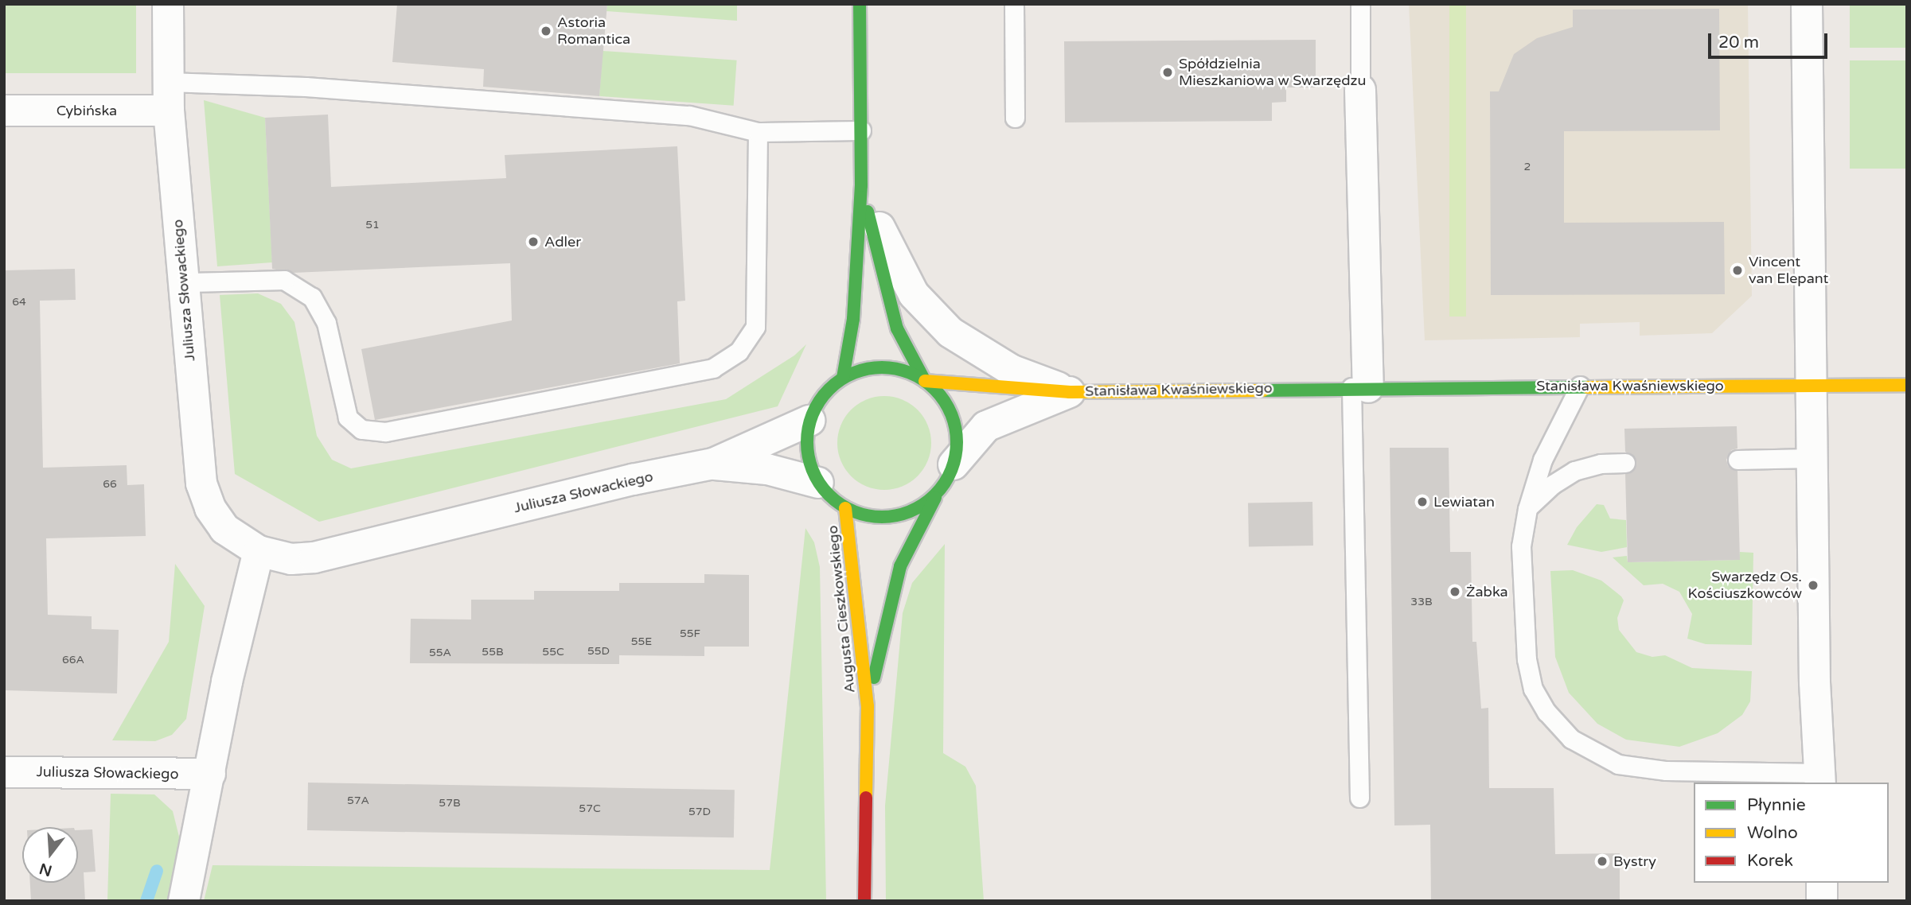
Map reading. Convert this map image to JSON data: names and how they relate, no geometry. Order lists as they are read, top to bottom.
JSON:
{
  "streets": {
    "street": [
      "Cybińska",
      "Juliusza Słowackiego",
      "Stanisława Kwaśniewskiego",
      "Augusta Cieszkowskiego"
    ]
  },
  "crossings": [
    ["Cybińska", "Juliusza Słowackiego"],
    ["Juliusza Słowackiego", "Stanisława Kwaśniewskiego"],
    ["Juliusza Słowackiego", "Augusta Cieszkowskiego"],
    ["Stanisława Kwaśniewskiego", "Augusta Cieszkowskiego"]
  ],
  "places": [
    "Astoria Romantica",
    "Spółdzielnia Mieszkaniowa w Swarzędzu",
    "Adler",
    "Vincent van Elepant",
    "Lewiatan",
    "Swarzędz Os. Kościuszkowców",
    "Żabka",
    "Bystry"
  ],
  "house_numbers": [
    "2",
    "51",
    "64",
    "66",
    "33B",
    "55F",
    "55E",
    "55D",
    "55B",
    "55C",
    "55A",
    "66A",
    "57A",
    "57B",
    "57C",
    "57D"
  ],
  "legend": ["Płynnie", "Wolno", "Korek"],
  "scale_bar": "20 m",
  "north": "bottom"
}
